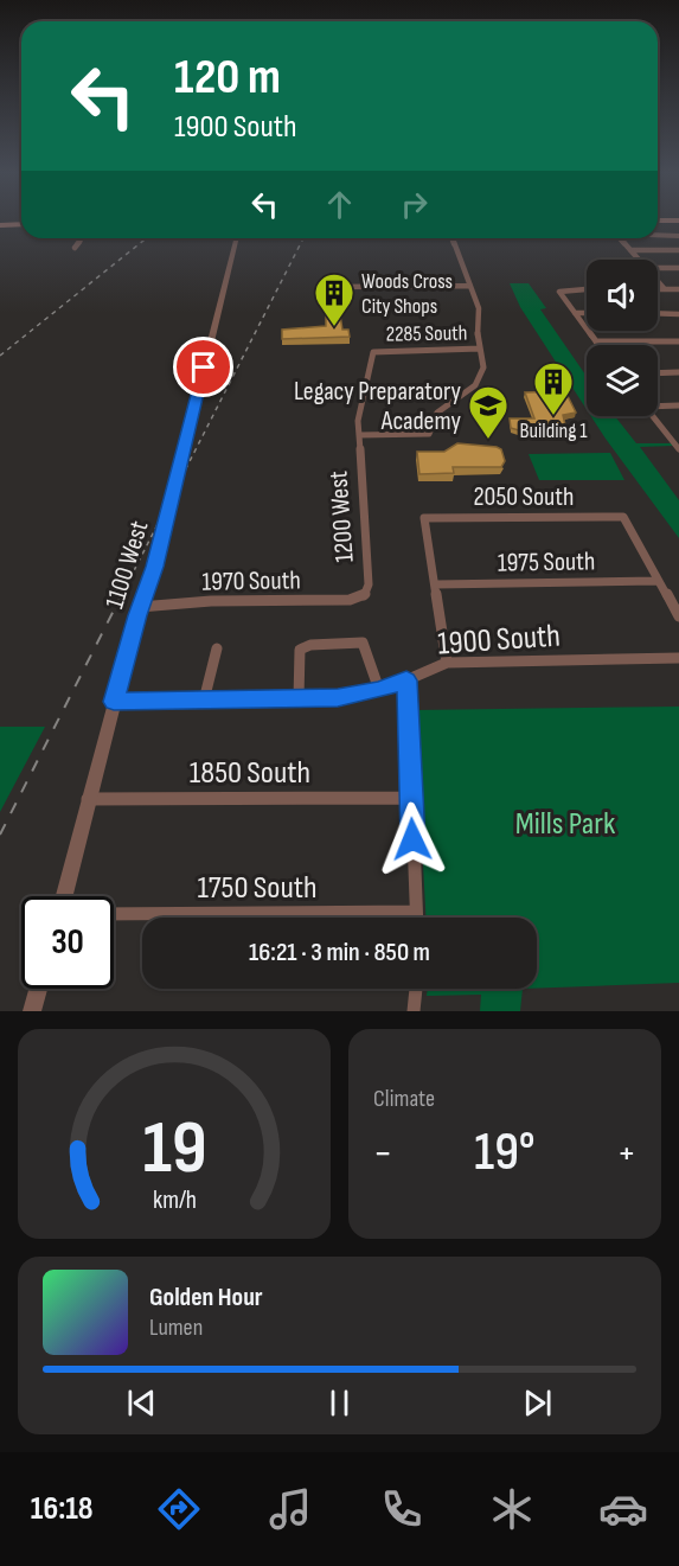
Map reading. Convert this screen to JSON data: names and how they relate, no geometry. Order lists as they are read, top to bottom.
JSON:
{
  "streets": {
    "street": [
      "2285 South",
      "2050 South",
      "1200 West",
      "1975 South",
      "1100 West",
      "1970 South",
      "1900 South",
      "1850 South",
      "1750 South"
    ]
  },
  "crossings": [
    ["2285 South", "1200 West"],
    ["2050 South", "1975 South"],
    ["1200 West", "1970 South"],
    ["1100 West", "1970 South"],
    ["1100 West", "1900 South"],
    ["1100 West", "1850 South"]
  ],
  "parks": ["Mills Park"],
  "places": {
    "building": ["Woods Cross City Shops", "Building 1"],
    "school or university": ["Legacy Preparatory Academy"]
  },
  "page": {
    "turn": ["120 m", "1900 South"],
    "limit": "30",
    "trip": "16:21 · 3 min · 850 m",
    "tile": "Climate",
    "heat": ["−", "19°", "+"],
    "song": ["Golden Hour", "Lumen"],
    "tabs": "16:18",
    "gauge": ["19", "km/h"]
  }
}
